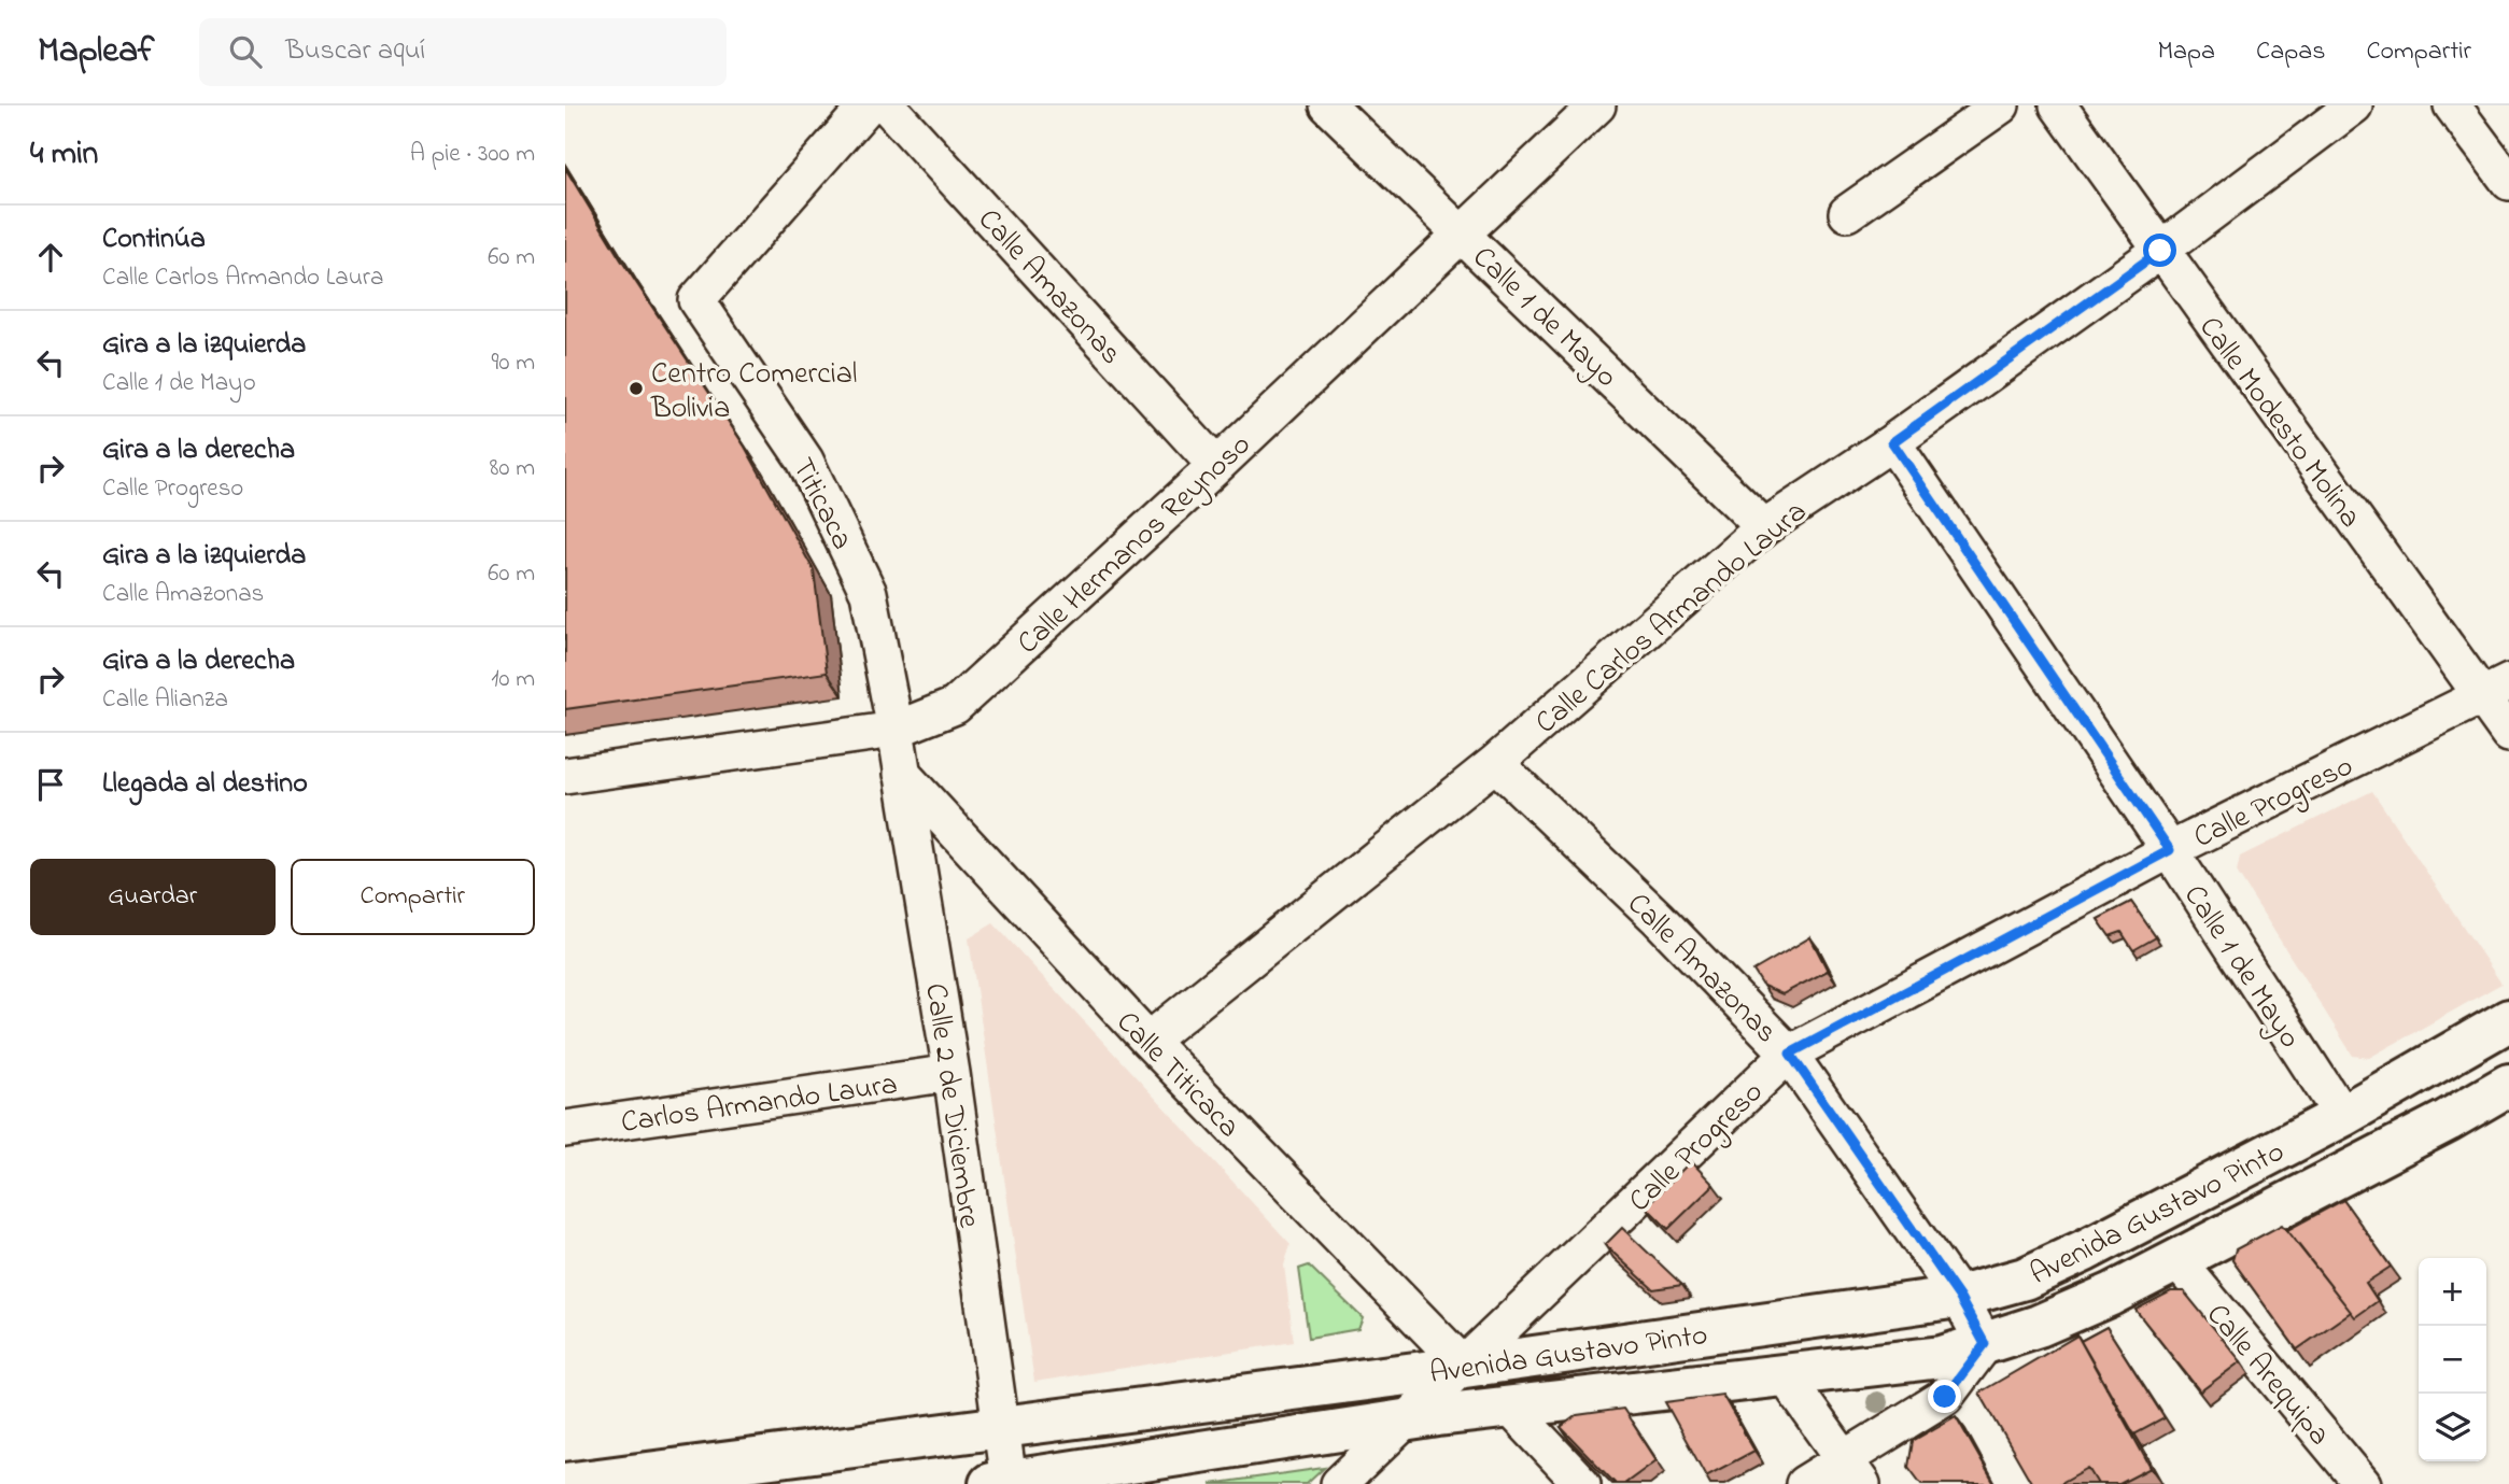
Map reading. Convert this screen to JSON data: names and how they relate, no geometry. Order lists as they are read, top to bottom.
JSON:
{
  "streets": {
    "main road": ["Avenida Gustavo Pinto"],
    "street": [
      "Calle Amazonas",
      "Calle 1 de Mayo",
      "Calle Modesto Molina",
      "Titicaca",
      "Calle Hermanos Reynoso",
      "Calle Carlos Armando Laura",
      "Calle Progreso",
      "Calle Titicaca",
      "Carlos Armando Laura",
      "Calle 2 de Diciembre",
      "Calle Arequipa"
    ]
  },
  "crossings": [
    ["Calle Amazonas", "Calle Hermanos Reynoso"],
    ["Calle Amazonas", "Calle Carlos Armando Laura"],
    ["Calle Amazonas", "Calle Progreso"],
    ["Calle Amazonas", "Avenida Gustavo Pinto"],
    ["Calle 1 de Mayo", "Calle Hermanos Reynoso"],
    ["Calle 1 de Mayo", "Calle Carlos Armando Laura"],
    ["Calle 1 de Mayo", "Calle Progreso"],
    ["Calle 1 de Mayo", "Avenida Gustavo Pinto"],
    ["Calle Modesto Molina", "Calle Carlos Armando Laura"],
    ["Calle Modesto Molina", "Calle Progreso"],
    ["Titicaca", "Calle Hermanos Reynoso"],
    ["Titicaca", "Calle 2 de Diciembre"],
    ["Calle Hermanos Reynoso", "Calle 2 de Diciembre"],
    ["Calle Carlos Armando Laura", "Calle Titicaca"],
    ["Calle Progreso", "Calle Titicaca"],
    ["Calle Progreso", "Avenida Gustavo Pinto"],
    ["Calle Titicaca", "Calle 2 de Diciembre"],
    ["Calle Titicaca", "Avenida Gustavo Pinto"],
    ["Carlos Armando Laura", "Calle 2 de Diciembre"],
    ["Calle 2 de Diciembre", "Avenida Gustavo Pinto"],
    ["Avenida Gustavo Pinto", "Calle Arequipa"]
  ],
  "places": ["Centro Comercial Bolivia"],
  "page": {
    "header": "Mapleaf",
    "search": "Buscar aquí",
    "nav": ["Mapa", "Capas", "Compartir"],
    "heading": ["4 min", "A pie · 300 m"],
    "list": [
      ["Continúa", "Calle Carlos Armando Laura", "60 m"],
      ["Gira a la izquierda", "Calle 1 de Mayo", "90 m"],
      ["Gira a la derecha", "Calle Progreso", "80 m"],
      ["Gira a la izquierda", "Calle Amazonas", "60 m"],
      ["Gira a la derecha", "Calle Alianza", "10 m"],
      "Llegada al destino"
    ],
    "buttons": ["Guardar", "Compartir"],
    "map_buttons": ["+", "−"]
  }
}
